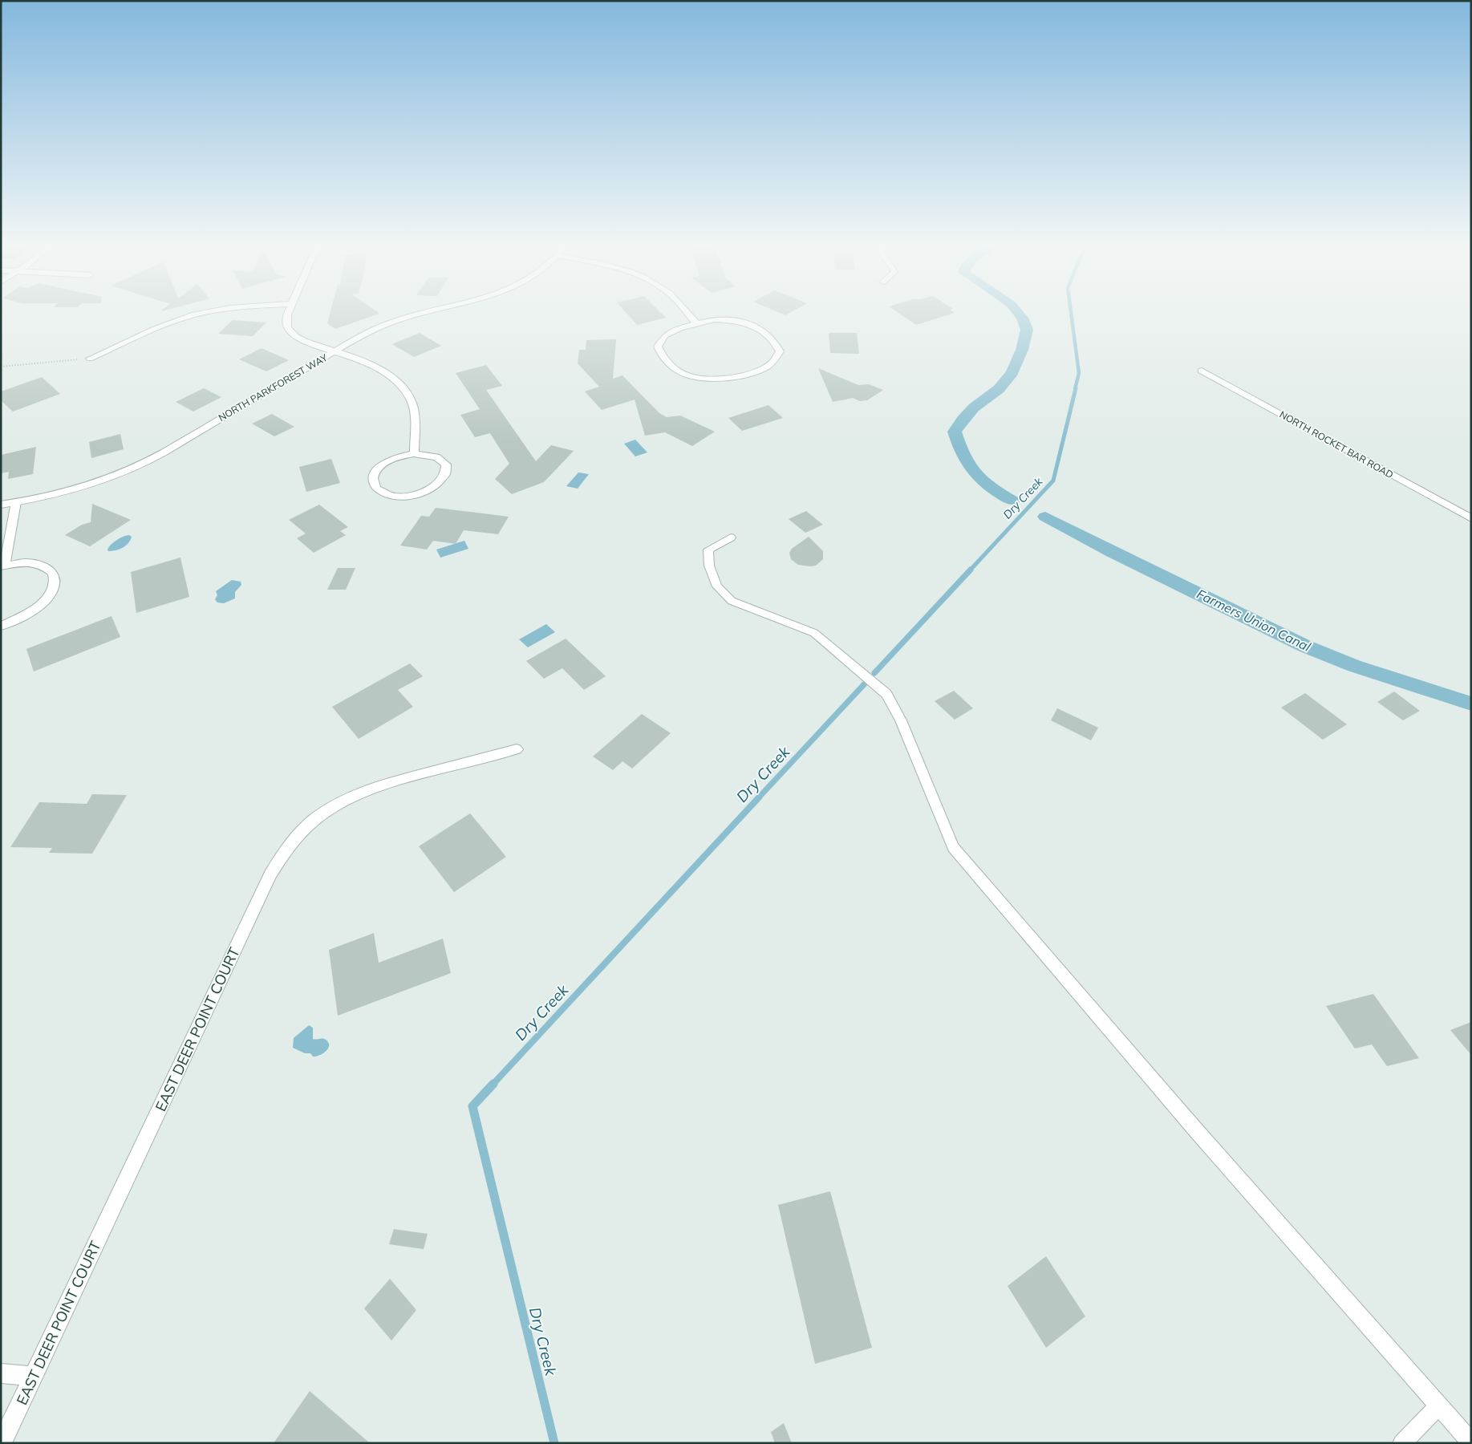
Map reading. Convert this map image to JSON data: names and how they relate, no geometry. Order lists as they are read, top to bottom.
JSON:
{
  "streets": {
    "street": ["NORTH PARKFOREST WAY", "NORTH ROCKET BAR ROAD", "EAST DEER POINT COURT"]
  },
  "water": ["Dry Creek", "Farmers Union Canal"]
}
